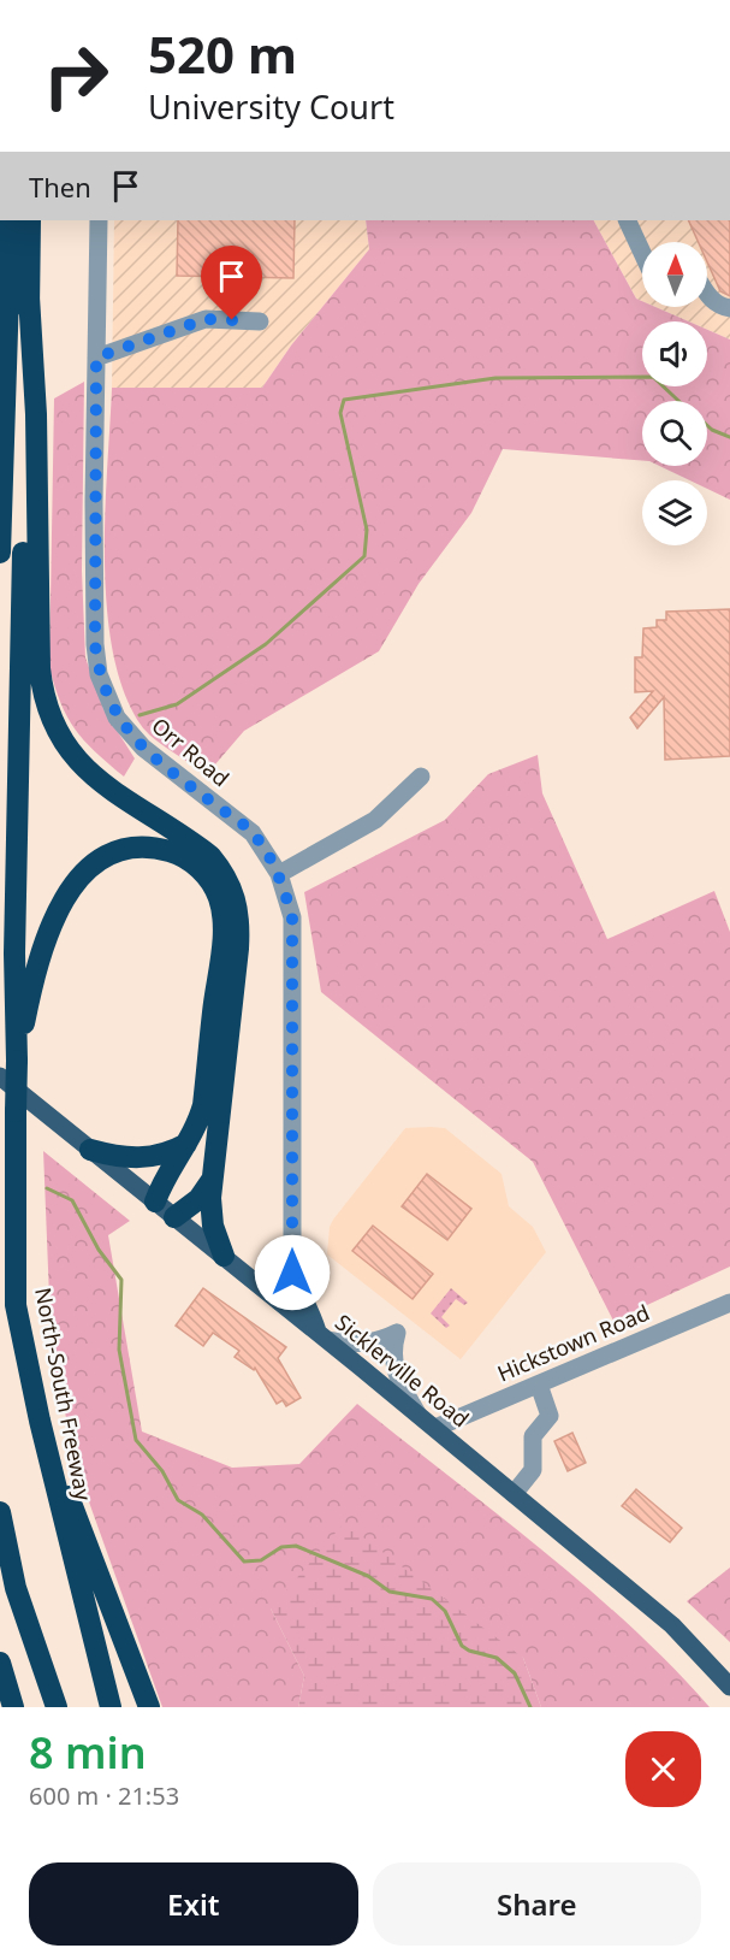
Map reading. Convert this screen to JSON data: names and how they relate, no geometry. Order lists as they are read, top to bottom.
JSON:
{
  "streets": {
    "highway": ["North-South Freeway"],
    "main road": ["Sicklerville Road"],
    "street": ["Orr Road", "Hickstown Road"]
  },
  "crossings": [
    ["Orr Road", "Sicklerville Road"],
    ["Hickstown Road", "Sicklerville Road"]
  ],
  "north": "top",
  "page": {
    "turn": ["520 m", "University Court"],
    "then": "Then",
    "heading": ["8 min", "600 m · 21:53"],
    "buttons": ["Exit", "Share"]
  }
}
